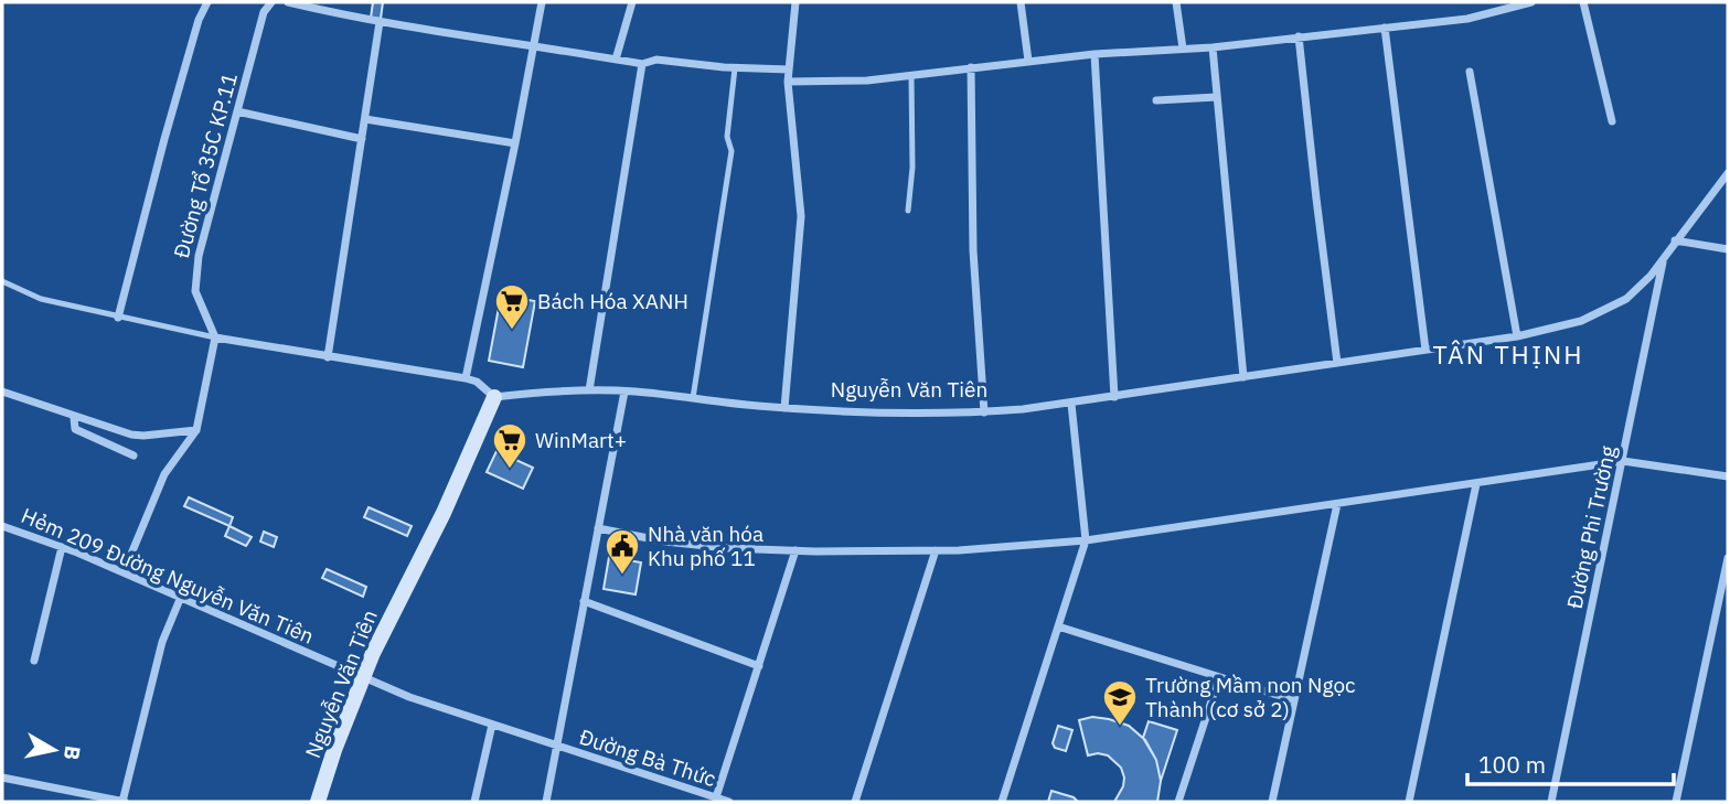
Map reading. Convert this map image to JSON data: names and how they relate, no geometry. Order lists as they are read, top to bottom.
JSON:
{
  "streets": {
    "street": [
      "Đường Tổ 35C KP.11",
      "Nguyễn Văn Tiên",
      "Đường Phi Trường",
      "Hẻm 209 Đường Nguyễn Văn Tiên",
      "Đường Bà Thức"
    ]
  },
  "crossings": [
    ["Nguyễn Văn Tiên", "Đường Phi Trường"],
    ["Nguyễn Văn Tiên", "Hẻm 209 Đường Nguyễn Văn Tiên"],
    ["Hẻm 209 Đường Nguyễn Văn Tiên", "Đường Bà Thức"]
  ],
  "districts": ["TÂN THỊNH"],
  "places": {
    "supermarket": ["Bách Hóa XANH", "WinMart+"],
    "public building": ["Nhà văn hóa Khu phố 11"],
    "school or university": ["Trường Mầm non Ngọc Thành (cơ sở 2)"]
  },
  "scale_bar": "100 m",
  "north": "right"
}
